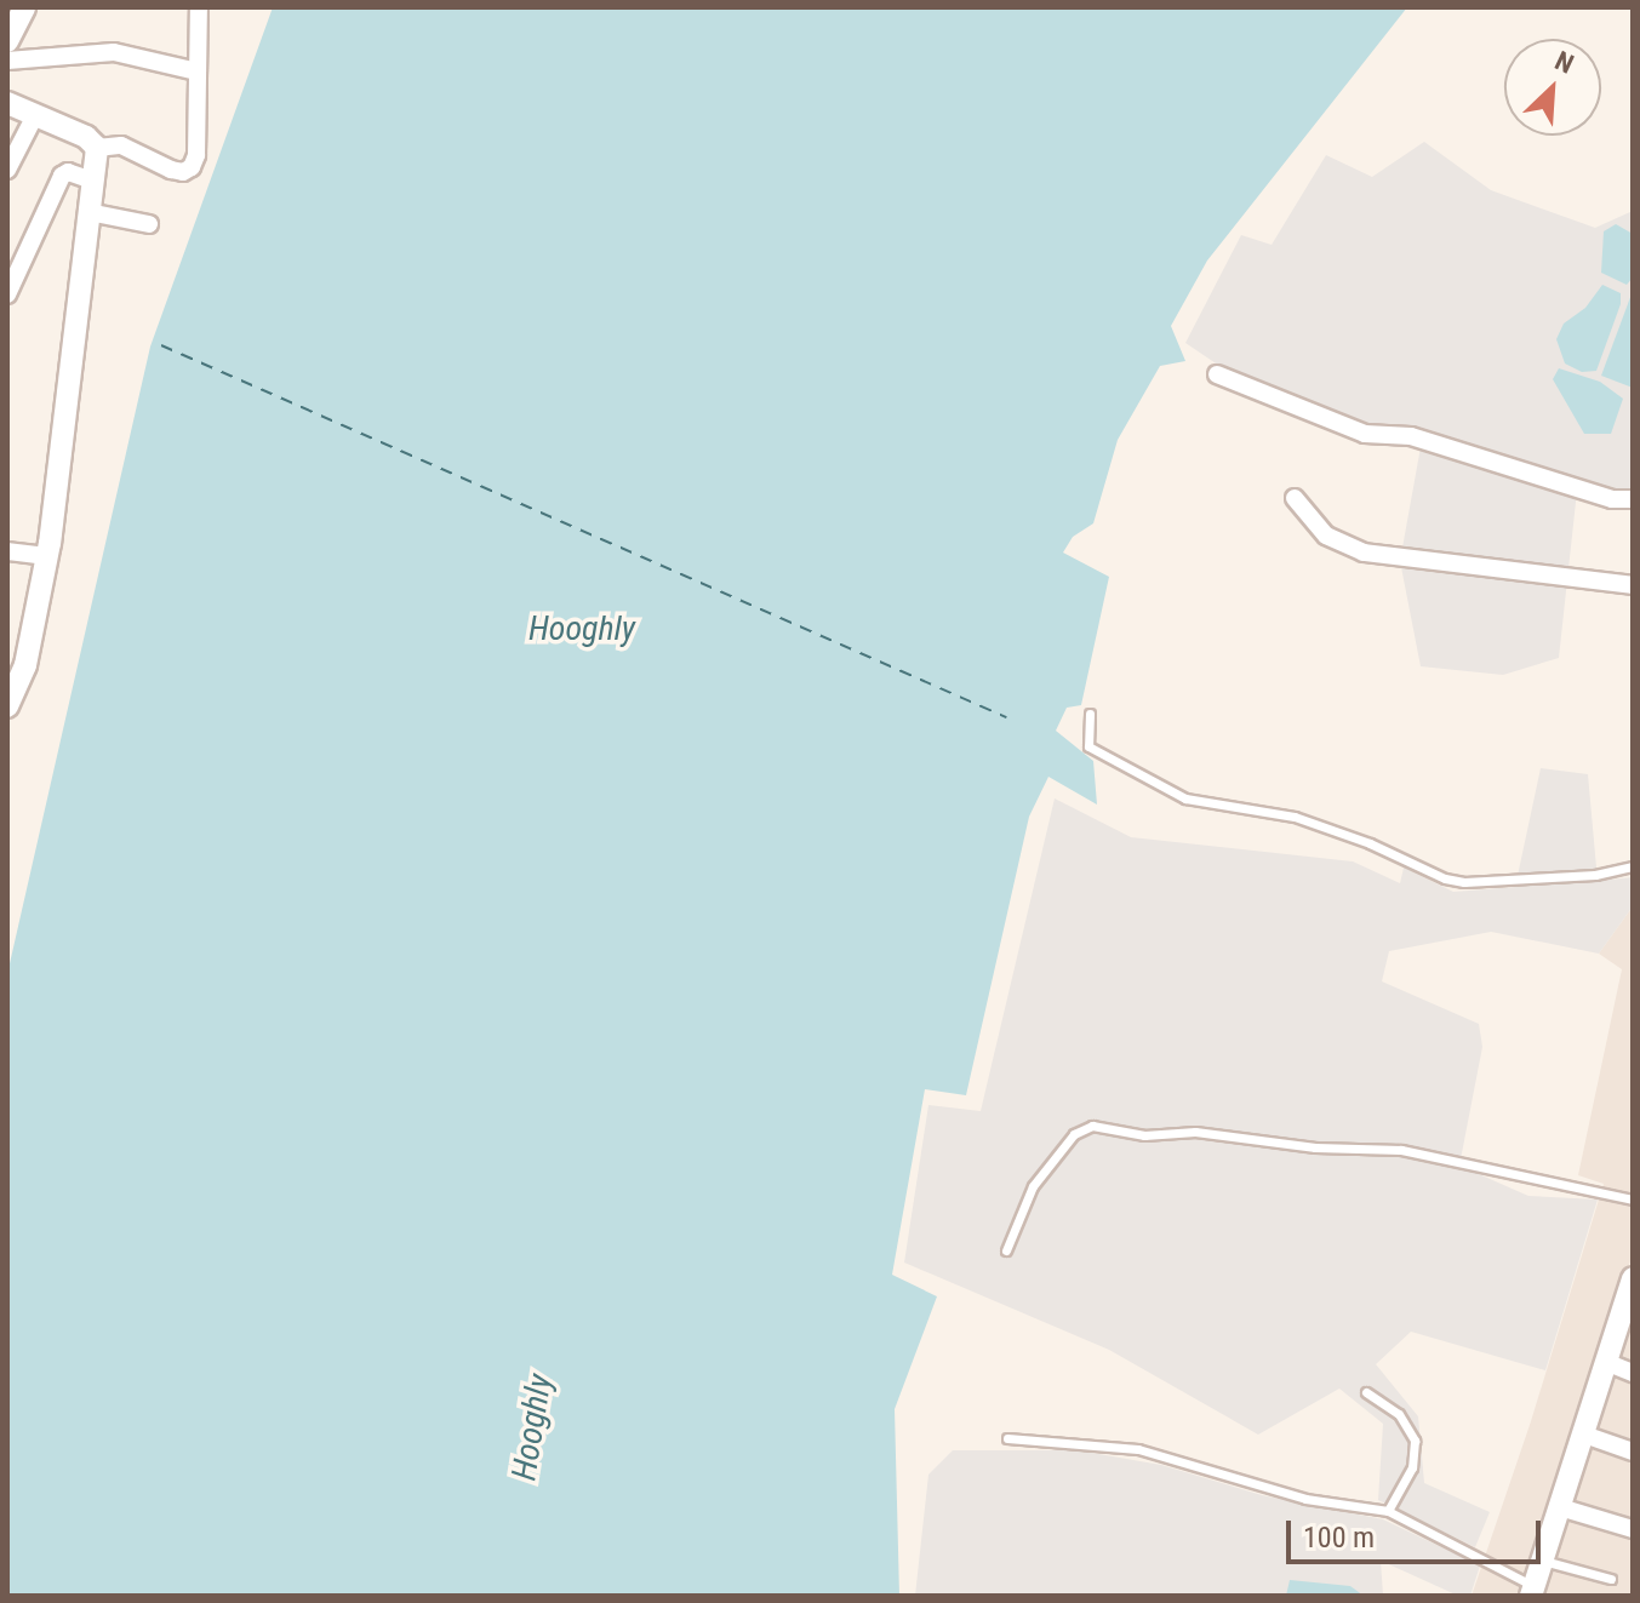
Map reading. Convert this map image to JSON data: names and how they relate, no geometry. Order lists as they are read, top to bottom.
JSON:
{
  "water": ["Hooghly"],
  "scale_bar": "100 m",
  "north": "top right"
}
